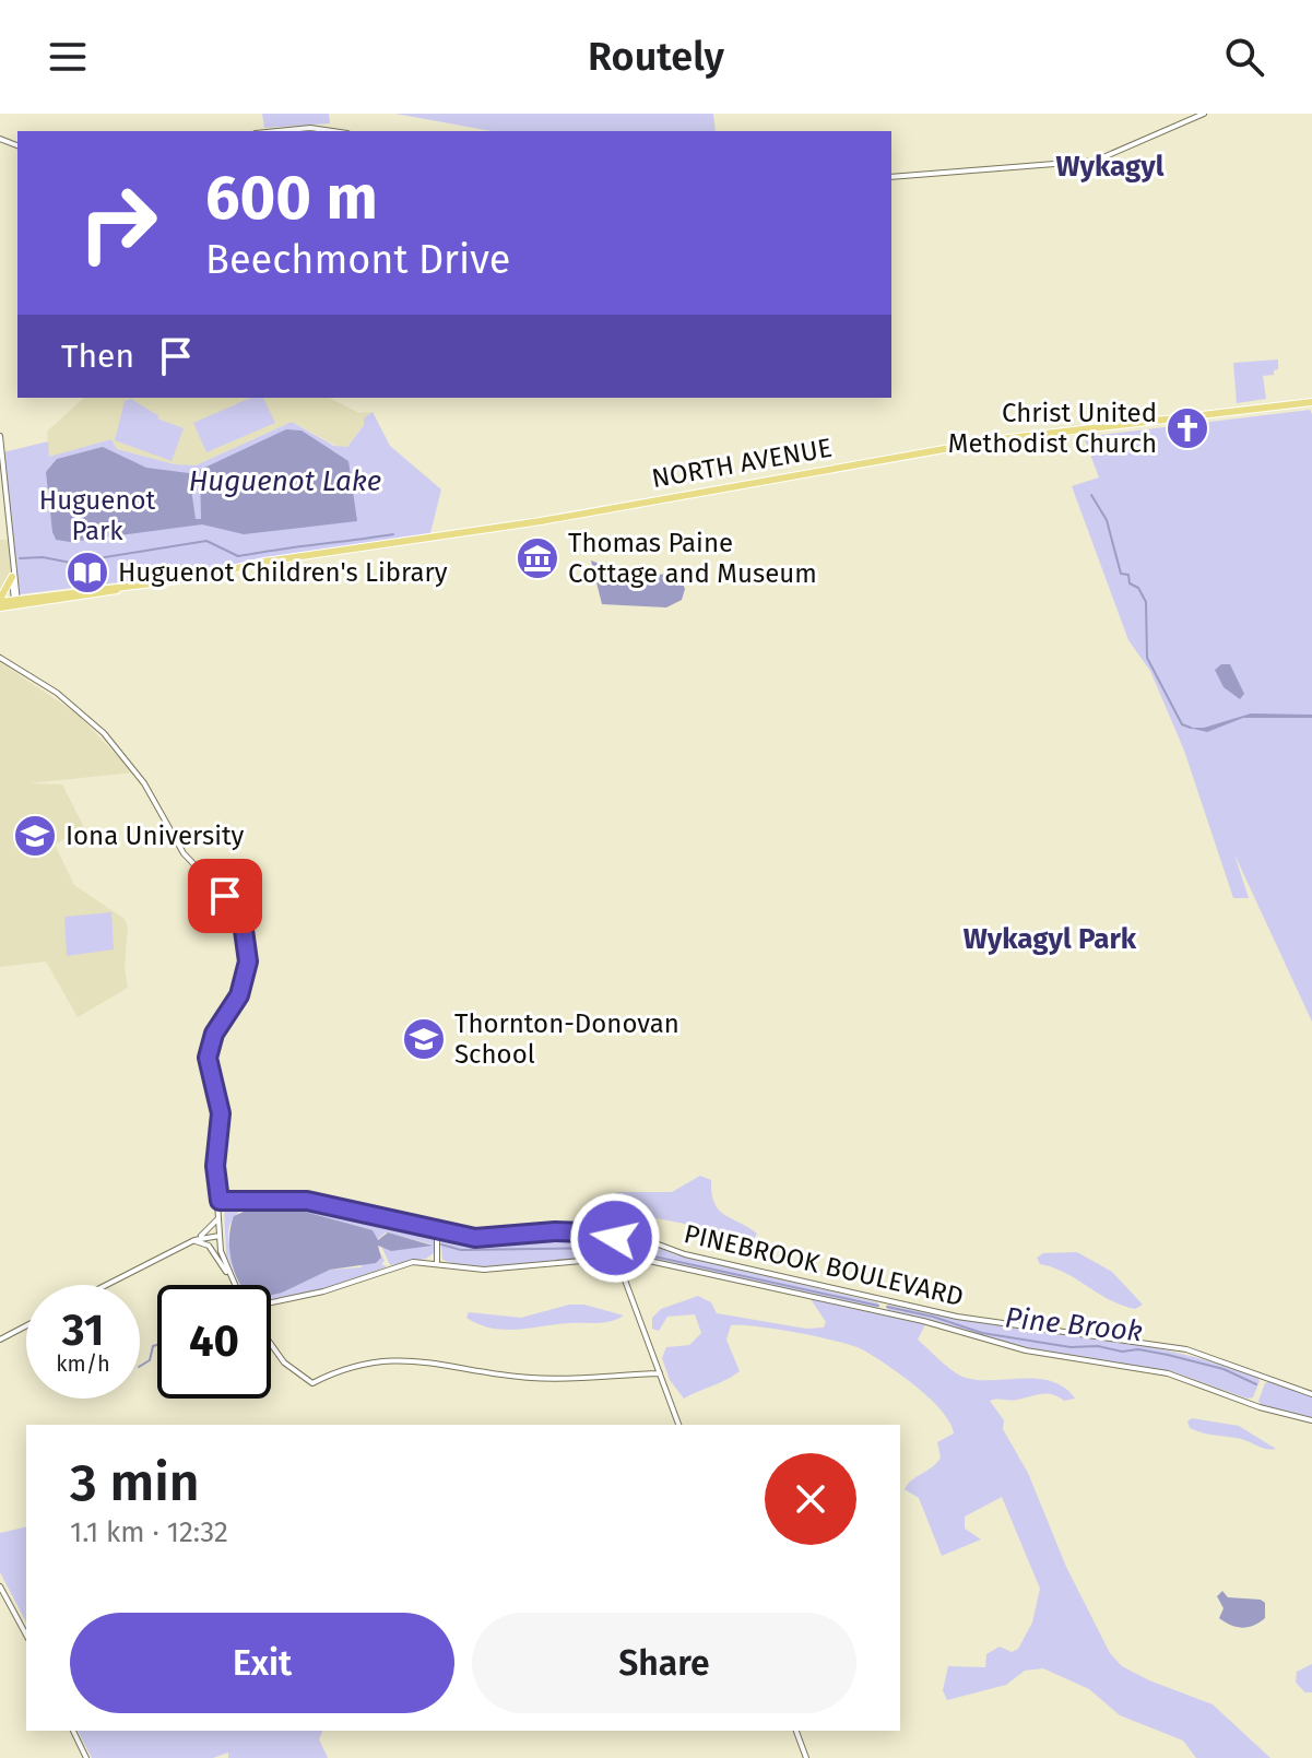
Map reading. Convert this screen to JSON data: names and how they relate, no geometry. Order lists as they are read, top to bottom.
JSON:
{
  "streets": {
    "main road": ["NORTH AVENUE"],
    "street": ["PINEBROOK BOULEVARD"]
  },
  "districts": ["Wykagyl", "Wykagyl Park"],
  "water": ["Huguenot Lake", "Pine Brook"],
  "parks": ["Huguenot Park"],
  "places": {
    "church": ["Christ United Methodist Church"],
    "museum": ["Thomas Paine Cottage and Museum"],
    "library": ["Huguenot Children's Library"],
    "school or university": ["Iona University", "Thornton-Donovan School"]
  },
  "page": {
    "header": "Routely",
    "turn": ["600 m", "Beechmont Drive"],
    "then": "Then",
    "speed": "31 km/h",
    "limit": "40",
    "heading": ["3 min", "1.1 km · 12:32"],
    "buttons": ["Exit", "Share"]
  }
}
